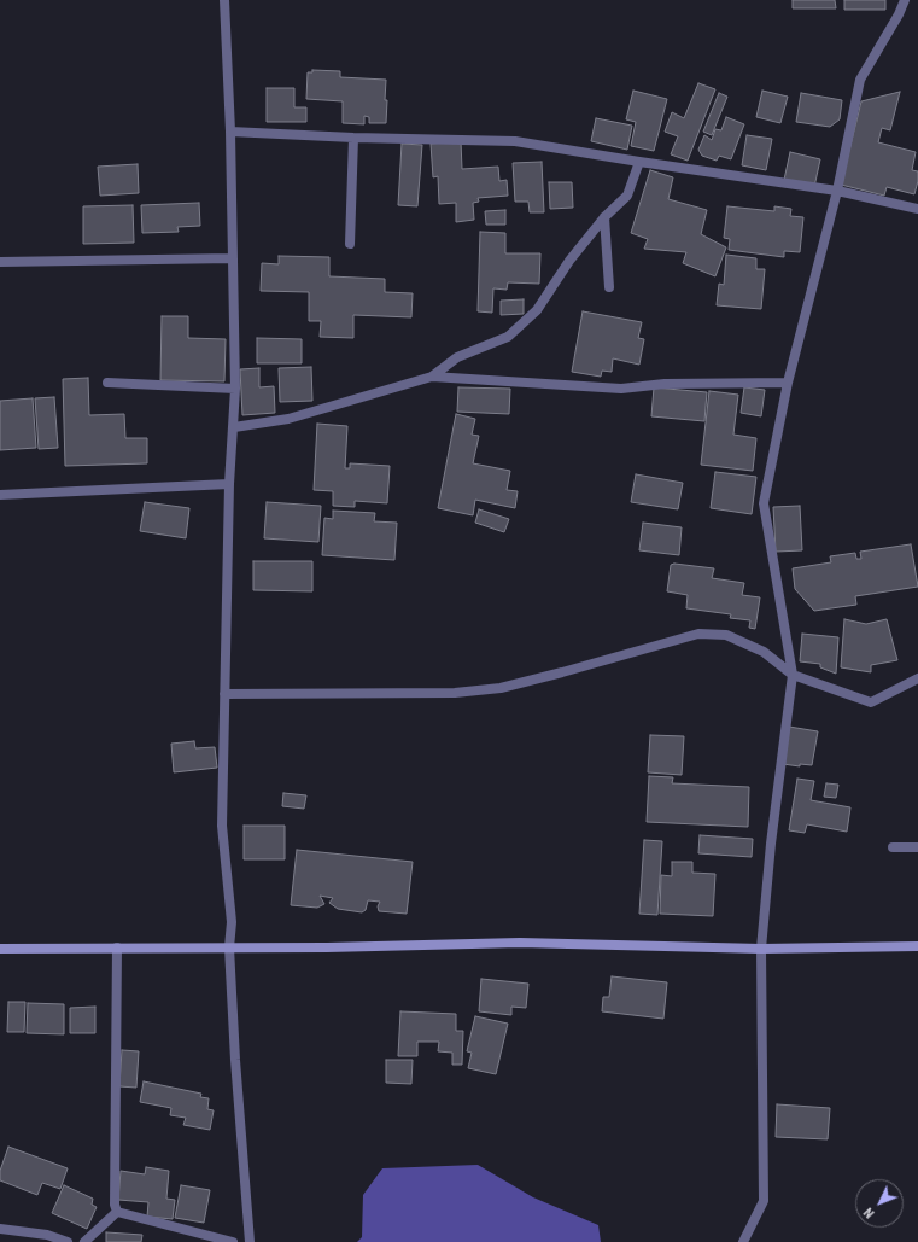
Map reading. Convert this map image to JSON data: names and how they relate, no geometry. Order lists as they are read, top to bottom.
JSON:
{
  "north": "bottom left"
}
